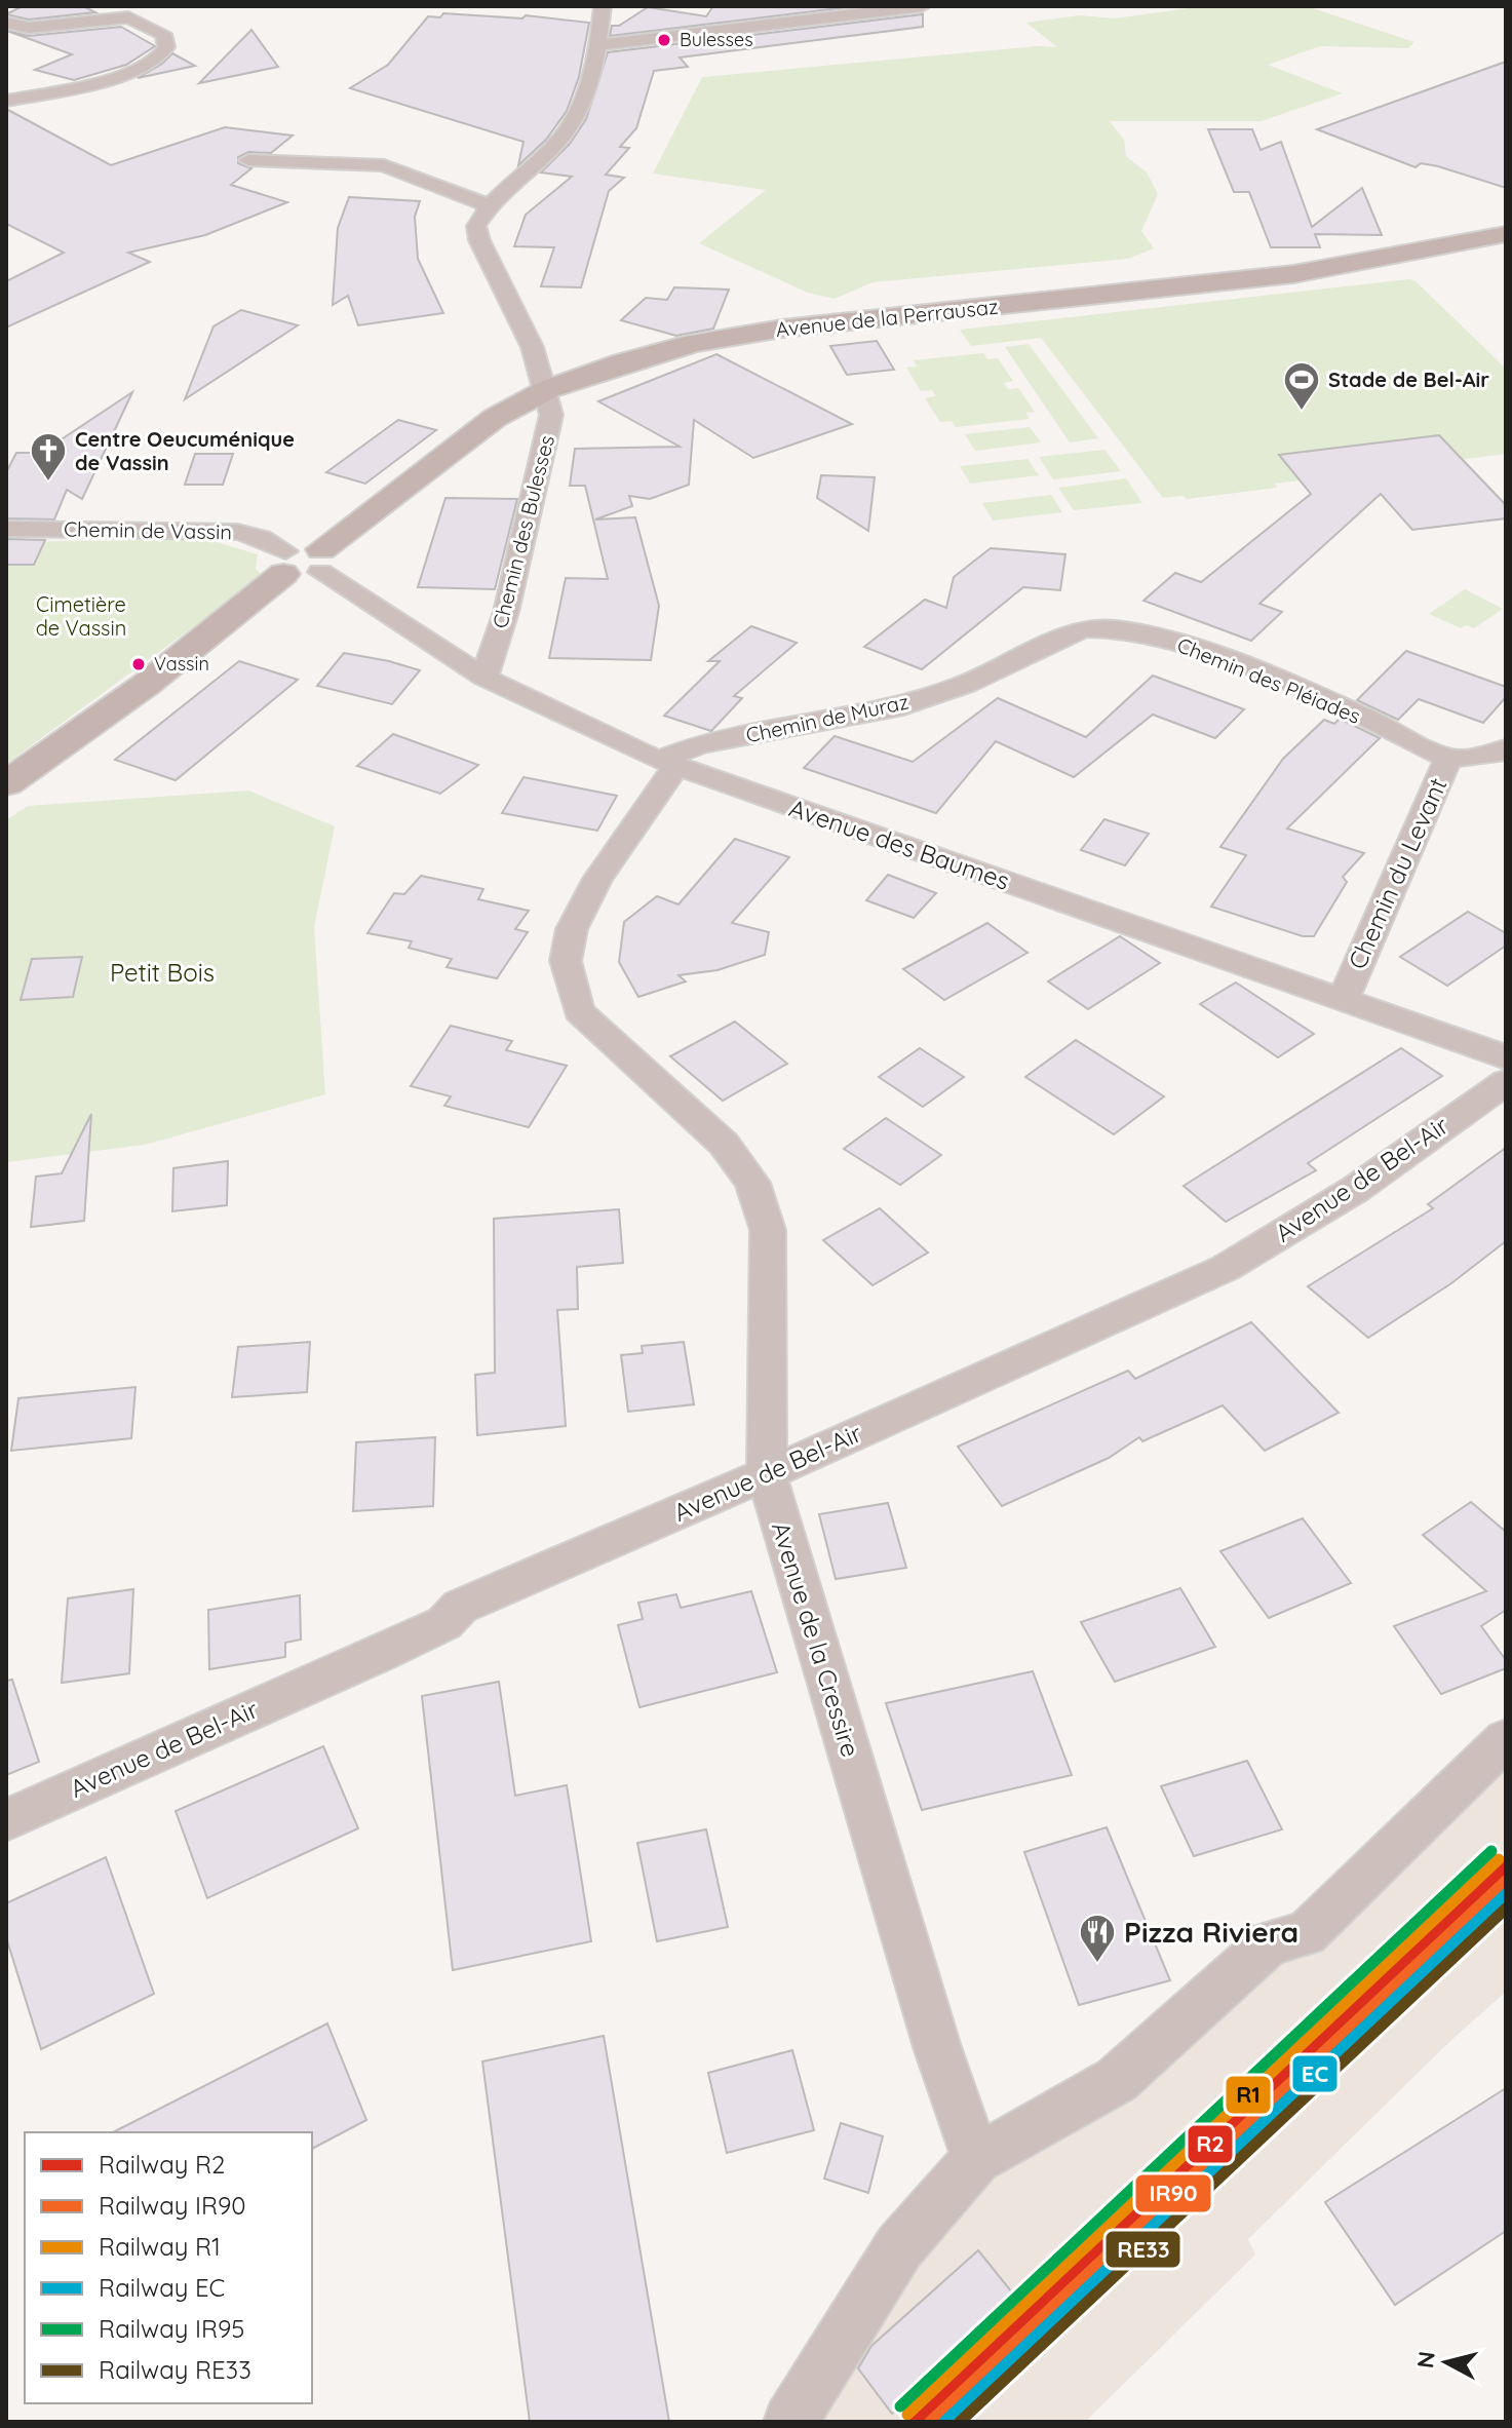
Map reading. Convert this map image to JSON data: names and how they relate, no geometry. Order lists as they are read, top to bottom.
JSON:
{
  "streets": {
    "street": [
      "Avenue de la Perrausaz",
      "Chemin de Vassin",
      "Chemin des Bulesses",
      "Chemin des Pléiades",
      "Chemin de Muraz",
      "Avenue des Baumes",
      "Chemin du Levant",
      "Avenue de Bel-Air",
      "Avenue de la Cressire"
    ]
  },
  "crossings": [
    ["Avenue de la Perrausaz", "Chemin des Bulesses"],
    ["Avenue de la Perrausaz", "Avenue des Baumes"],
    ["Chemin des Bulesses", "Avenue des Baumes"],
    ["Chemin des Pléiades", "Chemin de Muraz"],
    ["Chemin des Pléiades", "Chemin du Levant"],
    ["Chemin de Muraz", "Avenue des Baumes"],
    ["Chemin de Muraz", "Avenue de la Cressire"],
    ["Avenue des Baumes", "Chemin du Levant"],
    ["Avenue des Baumes", "Avenue de la Cressire"],
    ["Avenue de Bel-Air", "Avenue de la Cressire"]
  ],
  "parks": ["Cimetière de Vassin", "Petit Bois"],
  "places": {
    "other": ["Bulesses", "Vassin"],
    "sports": ["Stade de Bel-Air"],
    "church": ["Centre Oeucuménique de Vassin"],
    "restaurant": ["Pizza Riviera"]
  },
  "lines": [
    "rail line IR95",
    "rail line R1",
    "rail line R2",
    "rail line IR90",
    "rail line EC",
    "rail line RE33"
  ],
  "legend": [
    "Railway R2",
    "Railway IR90",
    "Railway R1",
    "Railway EC",
    "Railway IR95",
    "Railway RE33"
  ],
  "north": "left"
}
